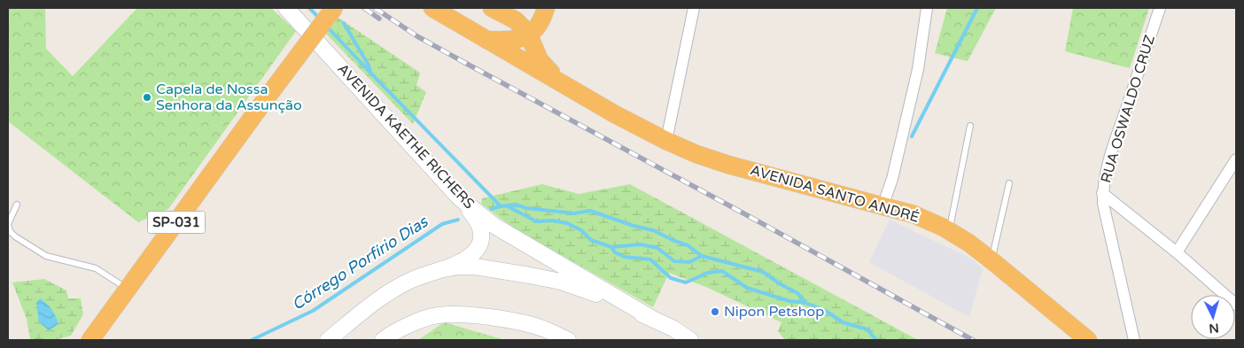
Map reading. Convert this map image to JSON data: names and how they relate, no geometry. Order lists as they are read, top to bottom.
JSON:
{
  "streets": {
    "highway": ["AVENIDA SANTO ANDRÉ", "SP-031"],
    "main road": ["AVENIDA KAETHE RICHERS"],
    "street": ["RUA OSWALDO CRUZ"]
  },
  "water": ["Córrego Porfírio Dias"],
  "places": ["Capela de Nossa Senhora da Assunção", "Nipon Petshop"],
  "north": "bottom"
}
